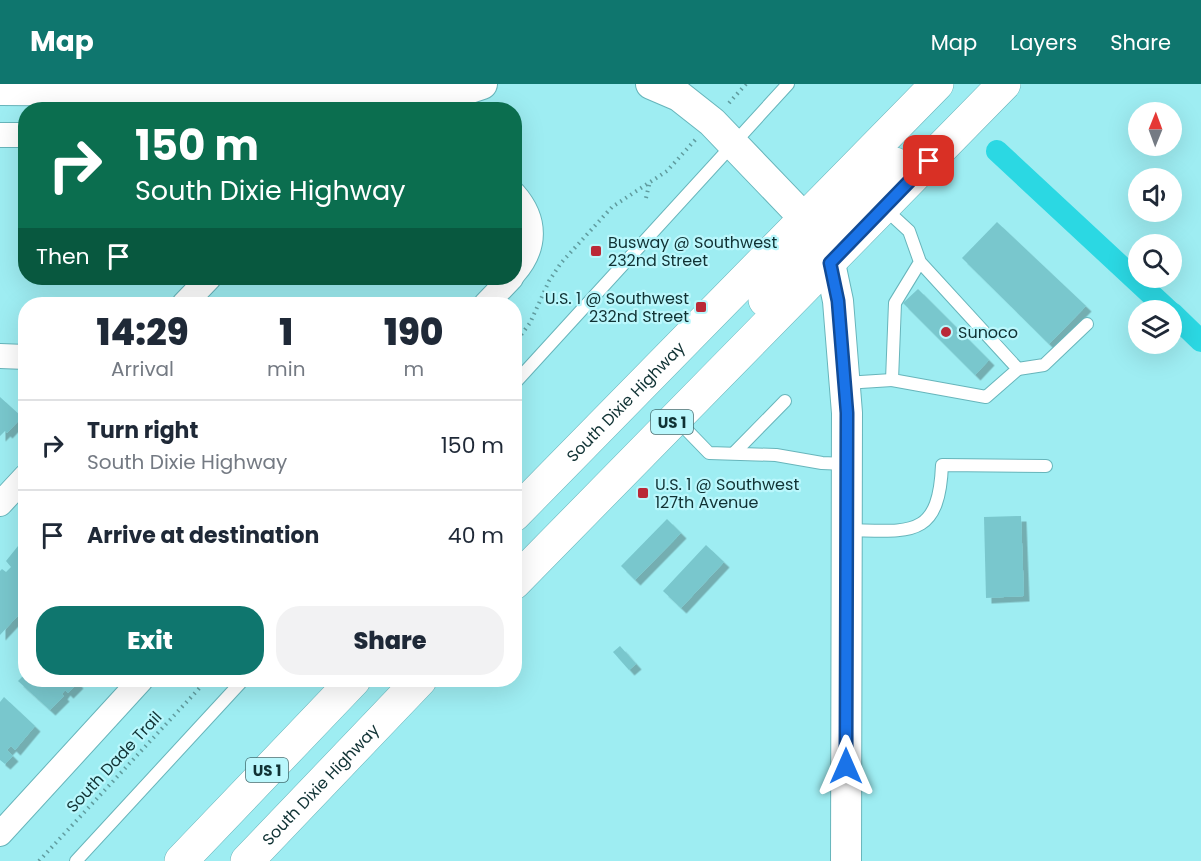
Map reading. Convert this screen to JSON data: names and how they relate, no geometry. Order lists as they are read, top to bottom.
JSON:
{
  "streets": {
    "highway": ["South Dixie Highway", "US 1"],
    "path": ["South Dade Trail"]
  },
  "places": {
    "transit": ["Busway @ Southwest 232nd Street", "U.S. 1 @ Southwest 232nd Street", "U.S. 1 @ Southwest 127th Avenue"],
    "other": ["Sunoco"]
  },
  "north": "top",
  "page": {
    "header": "Map",
    "nav": ["Map", "Layers", "Share"],
    "turn": ["150 m", "South Dixie Highway"],
    "then": "Then",
    "eta": [
      "14:29",
      "Arrival",
      "1",
      "min",
      "190",
      "m"
    ],
    "list": [
      {
        "name": "Turn right",
        "note": "South Dixie Highway",
        "value": "150 m"
      },
      {
        "name": "Arrive at destination",
        "value": "40 m"
      }
    ],
    "buttons": ["Exit", "Share"]
  }
}
